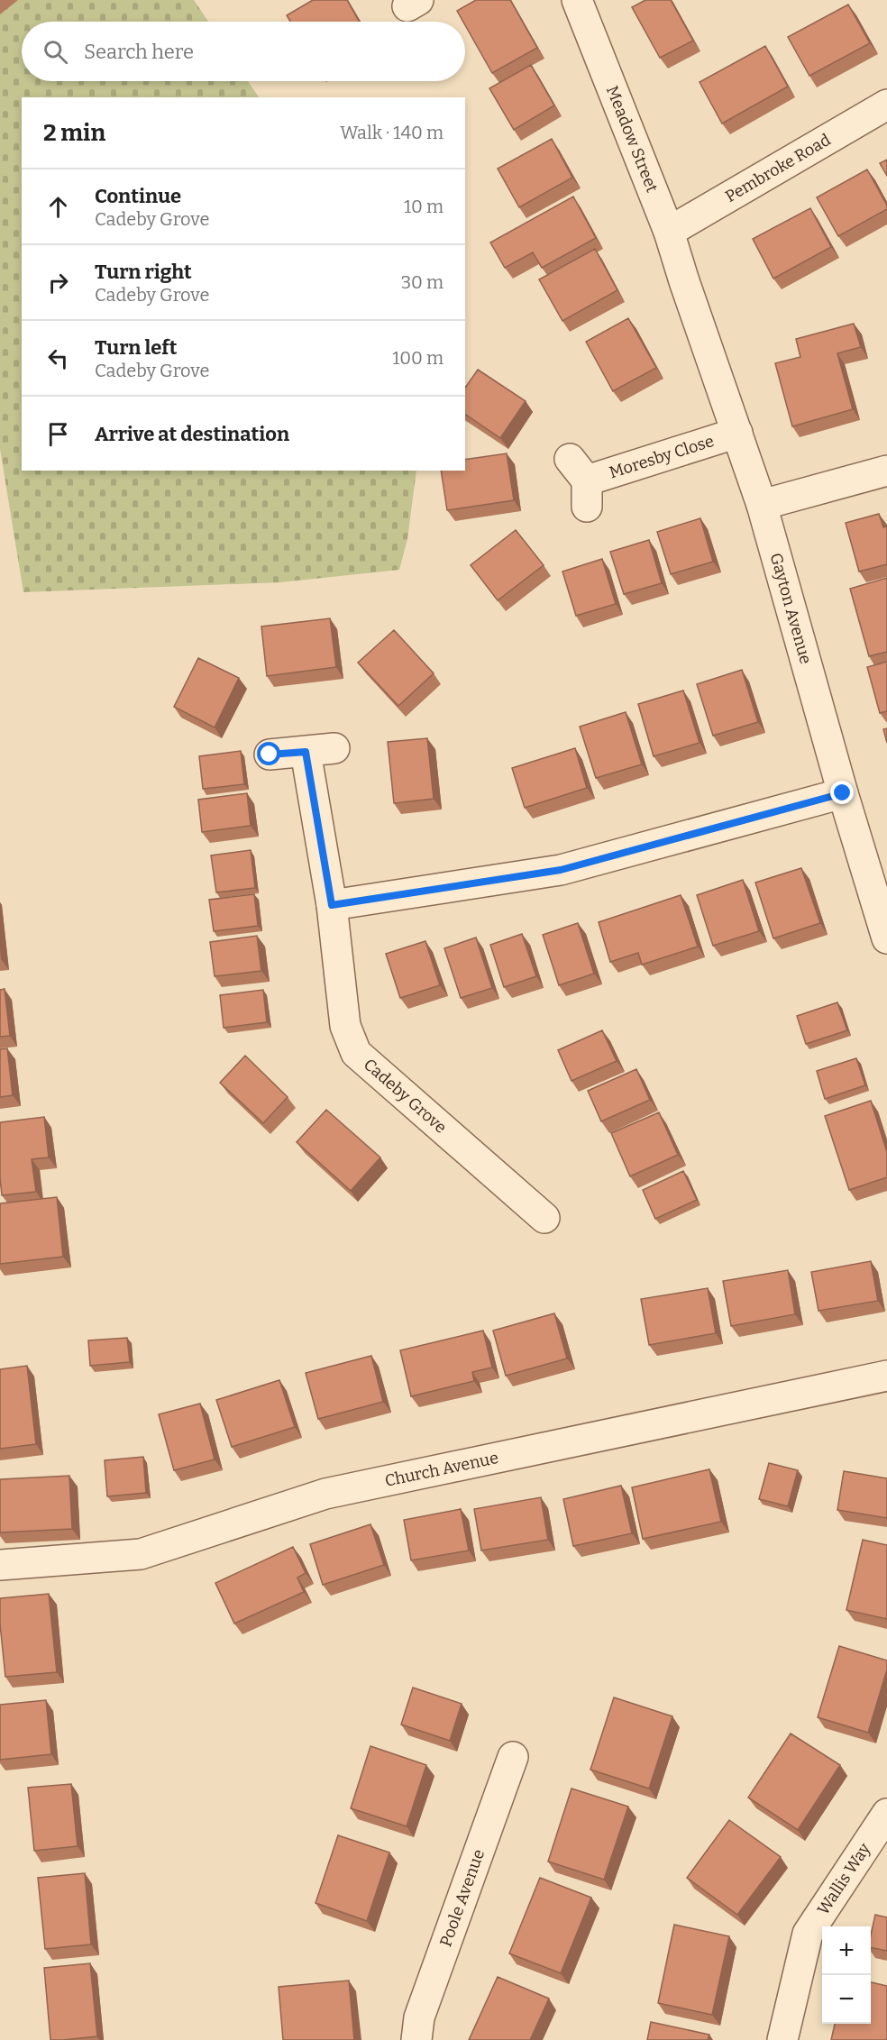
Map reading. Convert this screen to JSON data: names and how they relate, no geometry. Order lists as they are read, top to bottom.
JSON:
{
  "streets": {
    "street": [
      "Meadow Street",
      "Pembroke Road",
      "Moresby Close",
      "Gayton Avenue",
      "Cadeby Grove",
      "Church Avenue",
      "Wallis Way",
      "Poole Avenue"
    ]
  },
  "crossings": [
    ["Meadow Street", "Pembroke Road"],
    ["Meadow Street", "Gayton Avenue"],
    ["Moresby Close", "Gayton Avenue"]
  ],
  "page": {
    "search": "Search here",
    "heading": ["2 min", "Walk · 140 m"],
    "list": [
      ["Continue", "Cadeby Grove", "10 m"],
      ["Turn right", "Cadeby Grove", "30 m"],
      ["Turn left", "Cadeby Grove", "100 m"],
      "Arrive at destination"
    ],
    "map_buttons": ["+", "−"]
  }
}
